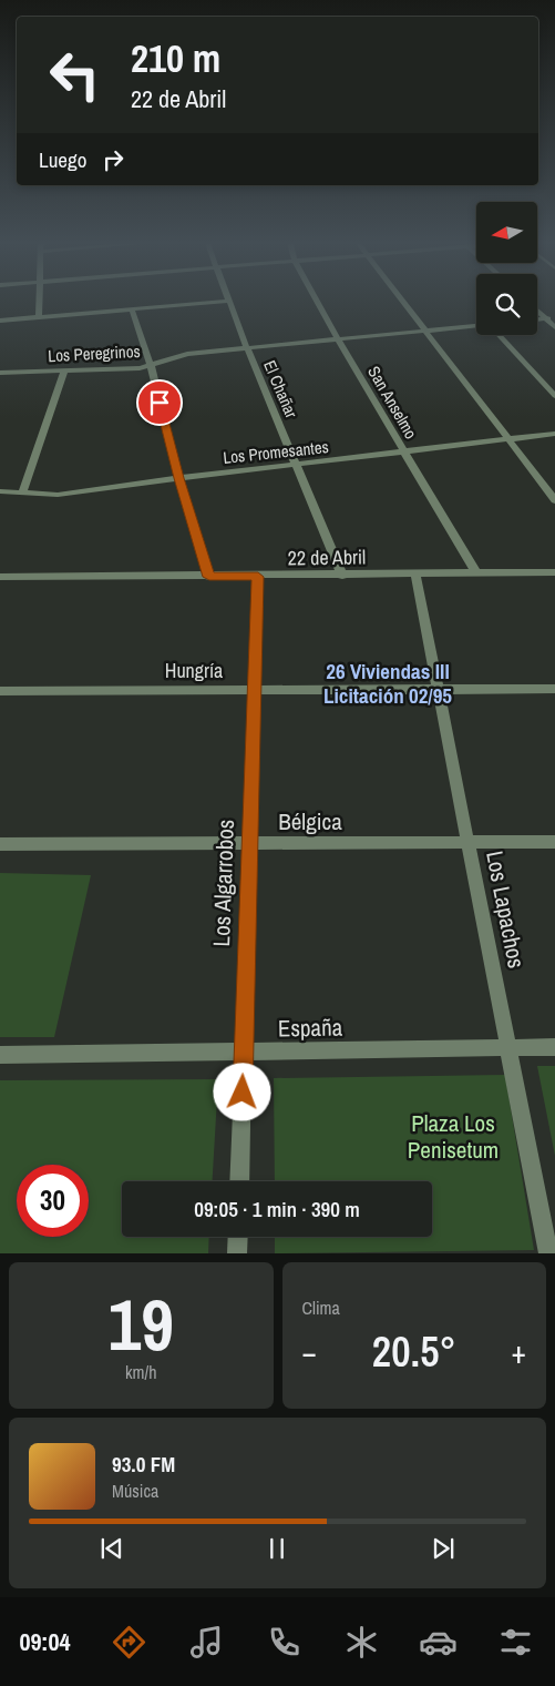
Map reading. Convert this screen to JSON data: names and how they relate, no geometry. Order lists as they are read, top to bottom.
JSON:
{
  "streets": {
    "street": [
      "Los Peregrinos",
      "El Chañar",
      "San Anselmo",
      "Los Promesantes",
      "22 de Abril",
      "Hungría",
      "Bélgica",
      "Los Algarrobos",
      "Los Lapachos",
      "España"
    ]
  },
  "crossings": [
    ["Los Peregrinos", "El Chañar"],
    ["Los Peregrinos", "San Anselmo"],
    ["El Chañar", "Los Promesantes"],
    ["El Chañar", "22 de Abril"],
    ["San Anselmo", "Los Promesantes"],
    ["San Anselmo", "22 de Abril"],
    ["22 de Abril", "Los Algarrobos"],
    ["22 de Abril", "Los Lapachos"],
    ["Hungría", "Los Algarrobos"],
    ["Hungría", "Los Lapachos"],
    ["Bélgica", "Los Algarrobos"],
    ["Bélgica", "Los Lapachos"],
    ["Los Algarrobos", "España"],
    ["Los Lapachos", "España"]
  ],
  "districts": ["26 Viviendas III Licitación 02/95"],
  "parks": ["Plaza Los Penisetum"],
  "north": "left",
  "page": {
    "turn": ["210 m", "22 de Abril"],
    "then": "Luego",
    "limit": "30",
    "trip": "09:05 · 1 min · 390 m",
    "tile": [
      ["19", "km/h"],
      "Clima"
    ],
    "heat": ["−", "20.5°", "+"],
    "song": ["93.0 FM", "Música"],
    "tabs": "09:04"
  }
}
